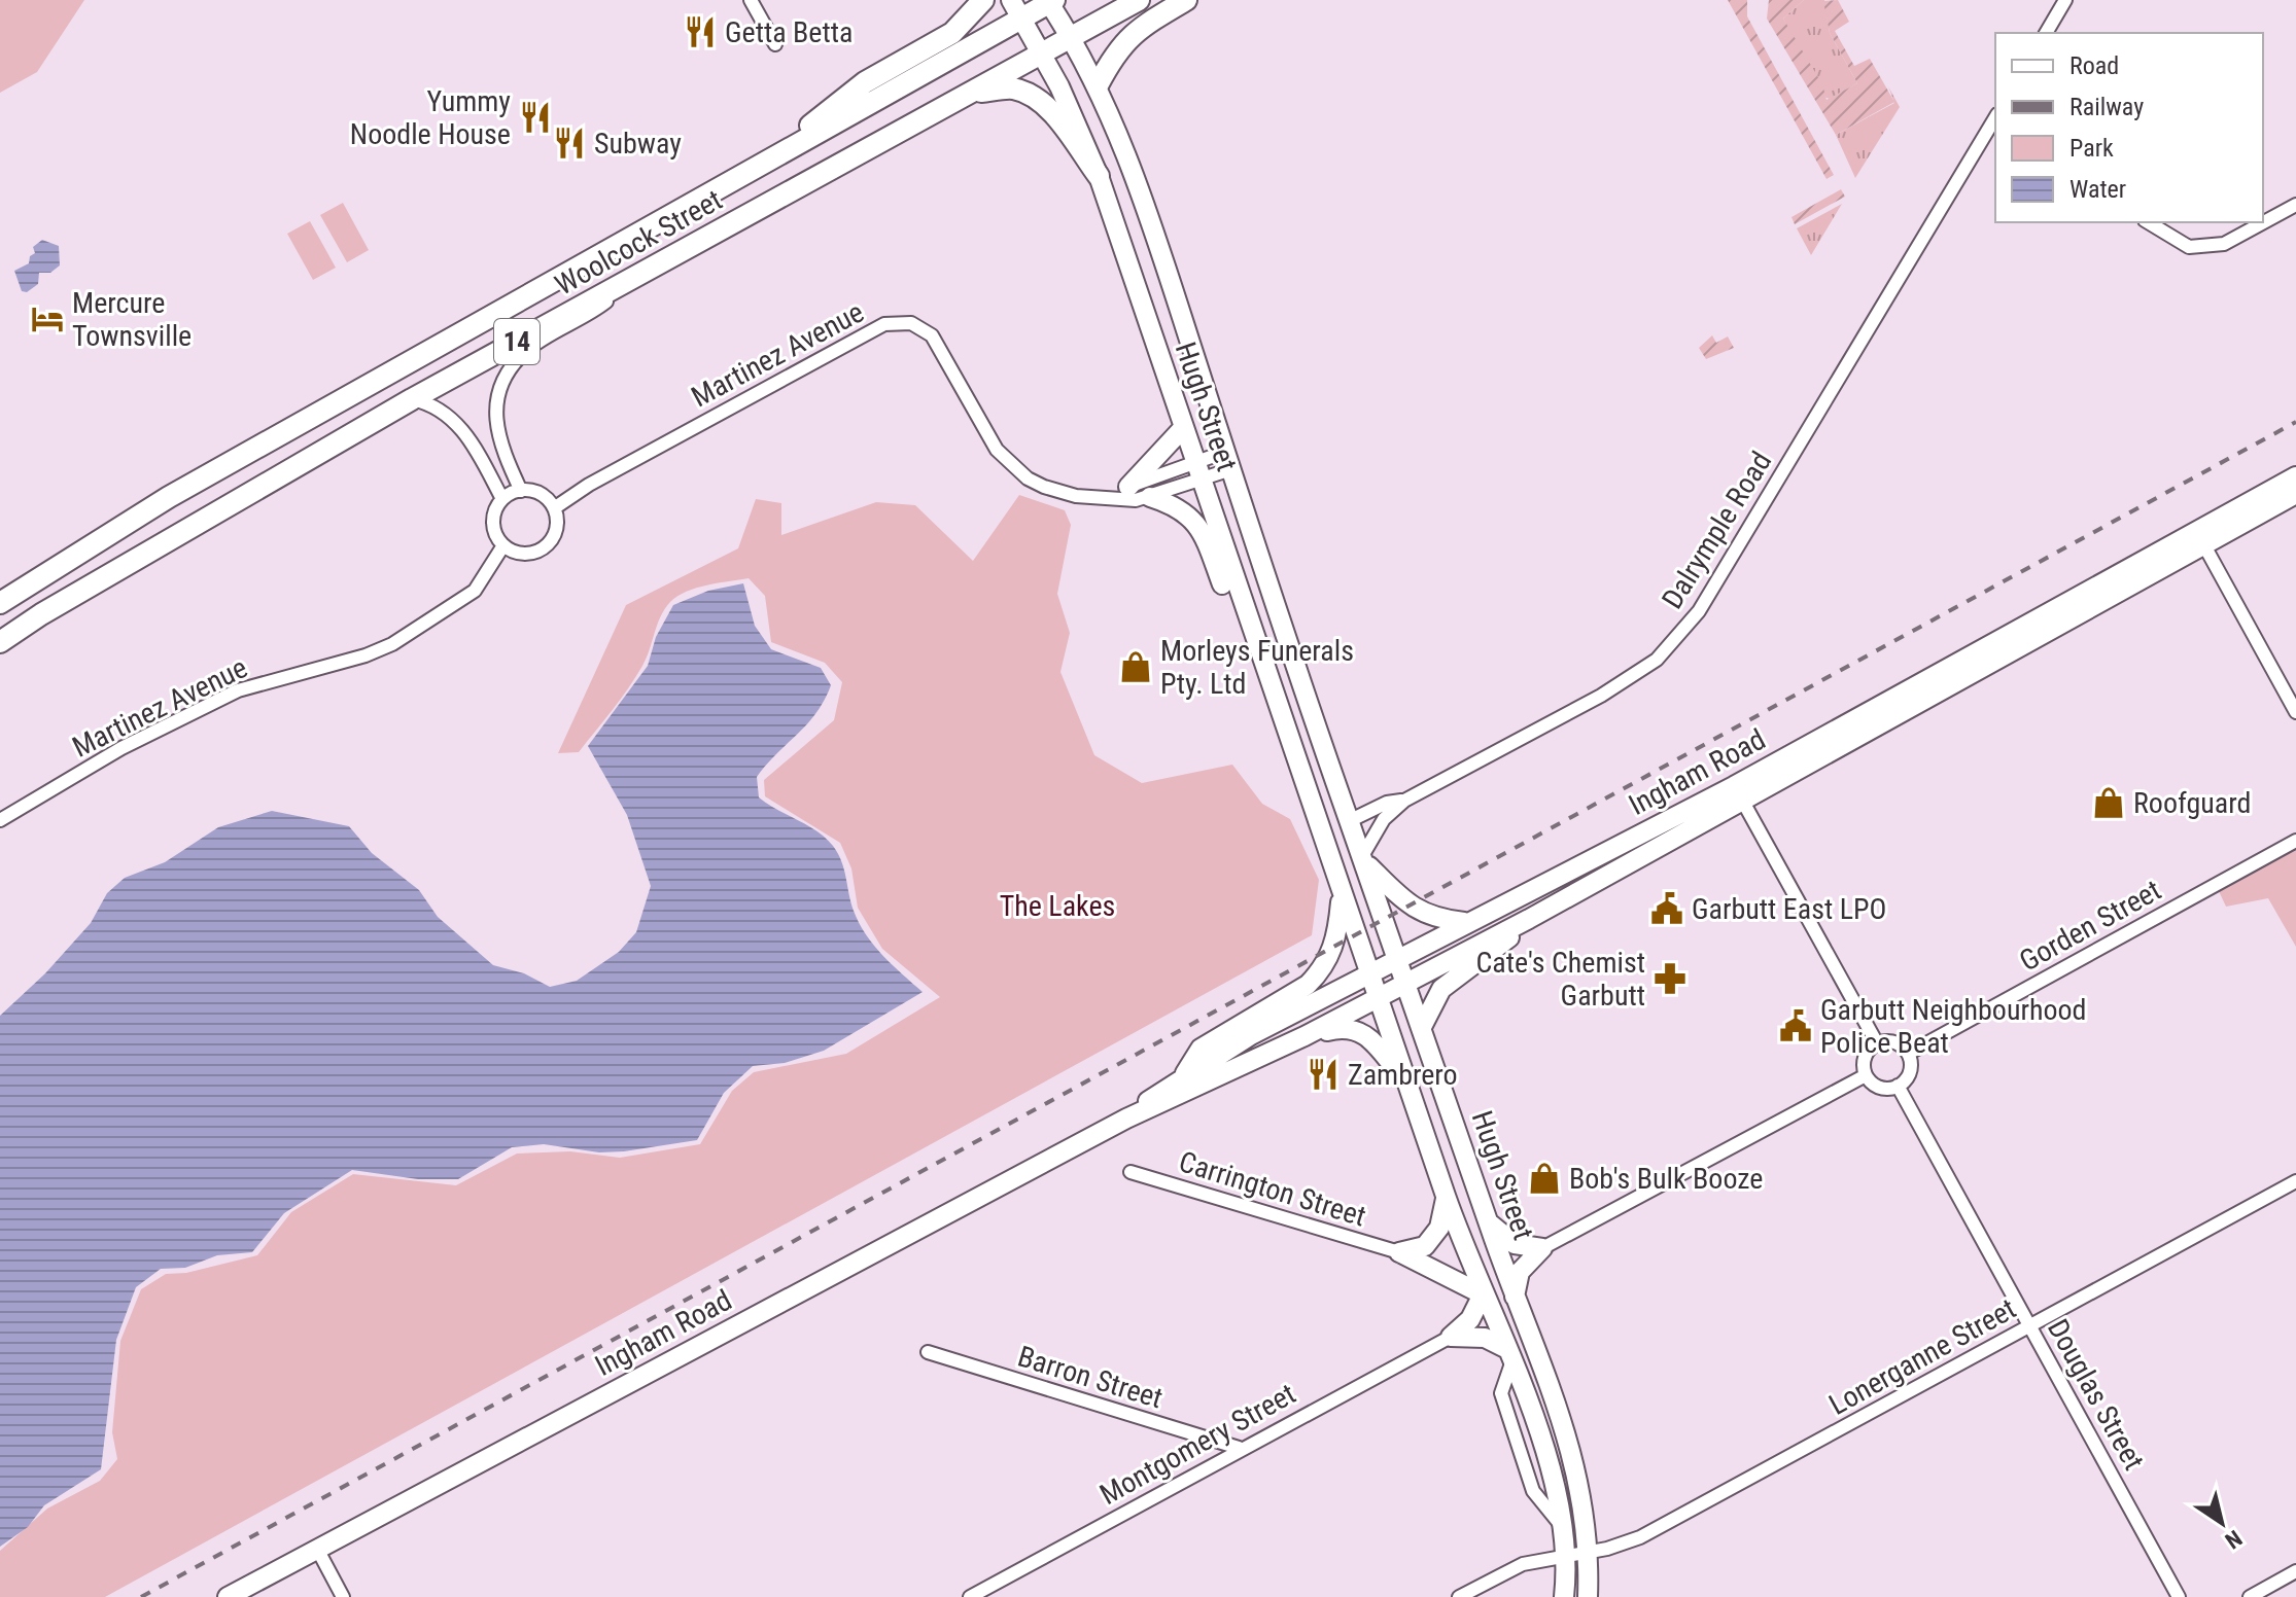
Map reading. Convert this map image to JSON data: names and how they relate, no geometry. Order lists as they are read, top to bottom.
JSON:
{
  "streets": {
    "main road": [
      "Woolcock Street",
      "14",
      "Hugh Street",
      "Ingham Road"
    ],
    "street": [
      "Martinez Avenue",
      "Dalrymple Road",
      "Gorden Street",
      "Carrington Street",
      "Lonerganne Street",
      "Barron Street",
      "Douglas Street",
      "Montgomery Street"
    ]
  },
  "crossings": [
    ["Woolcock Street", "Hugh Street"],
    ["Martinez Avenue", "Hugh Street"],
    ["Hugh Street", "Dalrymple Road"],
    ["Hugh Street", "Ingham Road"],
    ["Hugh Street", "Lonerganne Street"],
    ["Gorden Street", "Douglas Street"],
    ["Lonerganne Street", "Douglas Street"],
    ["Barron Street", "Montgomery Street"]
  ],
  "parks": ["The Lakes"],
  "places": {
    "restaurant": [
      "Getta Betta",
      "Yummy Noodle House",
      "Subway",
      "Zambrero"
    ],
    "hotel": ["Mercure Townsville"],
    "shop": ["Morleys Funerals Pty. Ltd", "Roofguard", "Bob's Bulk Booze"],
    "public building": ["Garbutt East LPO", "Garbutt Neighbourhood Police Beat"],
    "pharmacy": ["Cate's Chemist Garbutt"]
  },
  "legend": [
    "Road",
    "Railway",
    "Park",
    "Water"
  ],
  "north": "bottom right"
}
